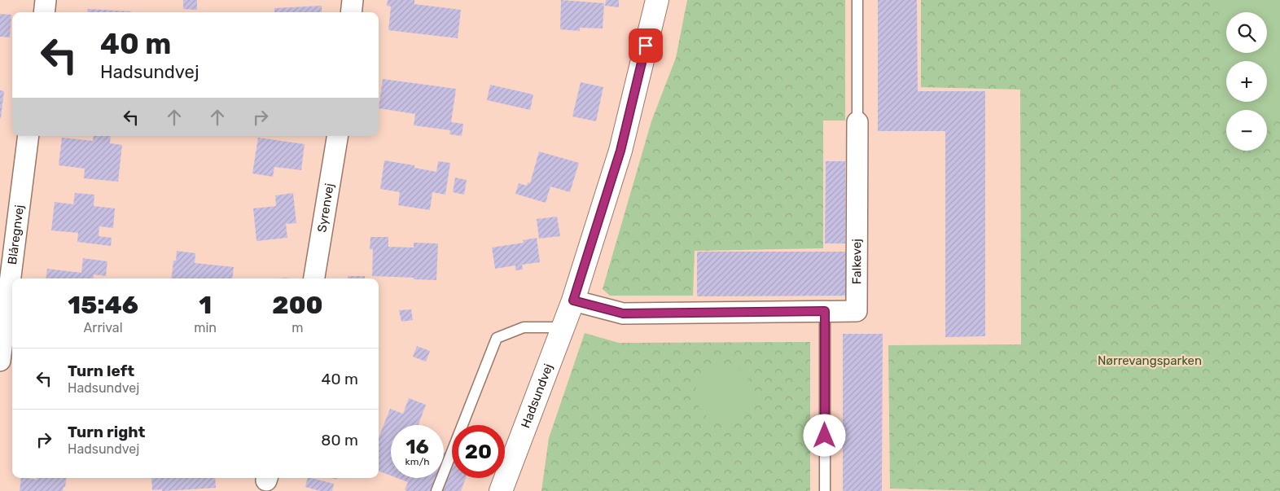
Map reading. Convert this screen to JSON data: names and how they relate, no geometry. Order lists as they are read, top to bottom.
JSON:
{
  "streets": {
    "street": [
      "Syrenvej",
      "Blåregnvej",
      "Falkevej",
      "Hadsundvej"
    ]
  },
  "parks": ["Nørrevangsparken"],
  "page": {
    "map_buttons": ["+", "−"],
    "turn": ["40 m", "Hadsundvej"],
    "eta": [
      "15:46",
      "Arrival",
      "1",
      "min",
      "200",
      "m"
    ],
    "list": [
      {
        "name": "Turn left",
        "note": "Hadsundvej",
        "value": "40 m"
      },
      {
        "name": "Turn right",
        "note": "Hadsundvej",
        "value": "80 m"
      }
    ],
    "speed": "16 km/h",
    "limit": "20"
  }
}
